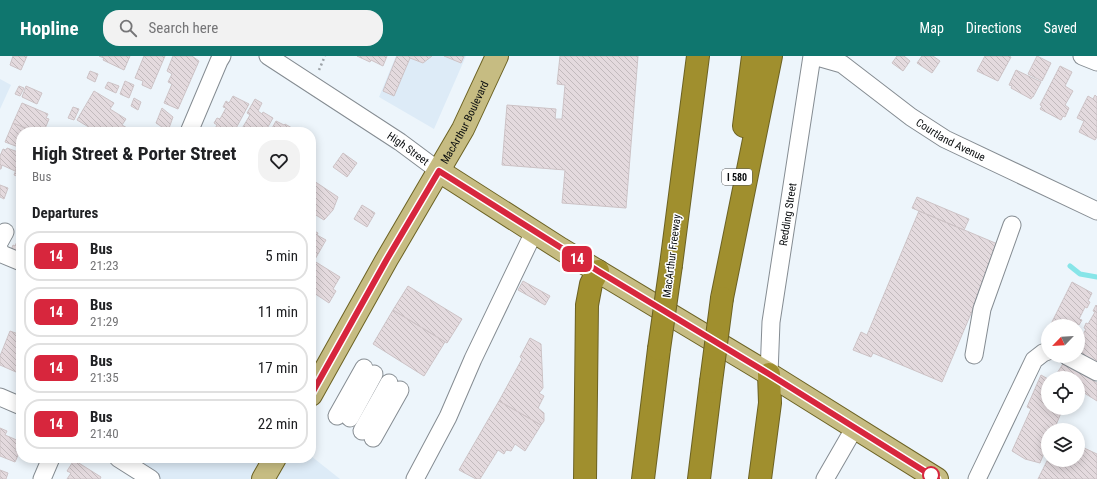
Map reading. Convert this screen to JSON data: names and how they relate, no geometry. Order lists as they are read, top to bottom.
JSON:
{
  "streets": {
    "highway": ["I 580", "MacArthur Freeway"],
    "main road": ["MacArthur Boulevard", "High Street"],
    "street": ["Courtland Avenue", "Redding Street"]
  },
  "crossings": [
    ["MacArthur Boulevard", "High Street"],
    ["Courtland Avenue", "Redding Street"],
    ["High Street", "Redding Street"]
  ],
  "lines": ["bus line 14"],
  "north": "bottom left",
  "page": {
    "header": "Hopline",
    "search": "Search here",
    "nav": ["Map", "Directions", "Saved"],
    "on_map": "14",
    "heading": [
      ["High Street & Porter Street", "Bus"],
      "Departures"
    ],
    "list": [
      {
        "mark": "14",
        "name": "Bus",
        "note": "21:23",
        "value": "5 min"
      },
      {
        "mark": "14",
        "name": "Bus",
        "note": "21:29",
        "value": "11 min"
      },
      {
        "mark": "14",
        "name": "Bus",
        "note": "21:35",
        "value": "17 min"
      },
      {
        "mark": "14",
        "name": "Bus",
        "note": "21:40",
        "value": "22 min"
      }
    ]
  }
}
